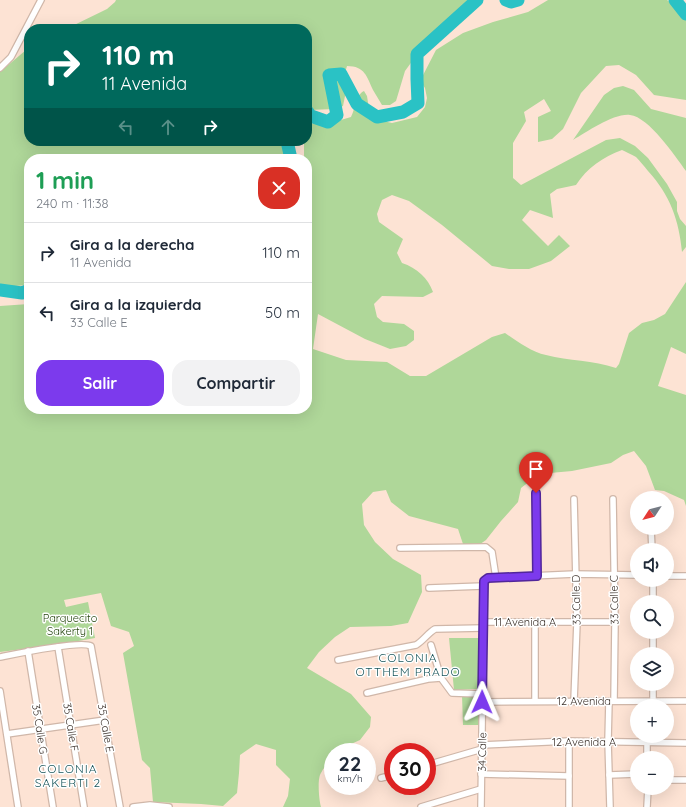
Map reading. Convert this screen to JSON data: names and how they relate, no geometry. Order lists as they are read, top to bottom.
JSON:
{
  "streets": {
    "street": [
      "33 Calle D",
      "33 Calle C",
      "11 Avenida A",
      "12 Avenida",
      "35 Calle F",
      "35 Calle E",
      "35 Calle G",
      "12 Avenida A",
      "34 Calle"
    ]
  },
  "crossings": [
    ["33 Calle D", "11 Avenida A"],
    ["33 Calle D", "12 Avenida"],
    ["33 Calle C", "11 Avenida A"],
    ["33 Calle C", "12 Avenida"],
    ["33 Calle C", "12 Avenida A"],
    ["11 Avenida A", "34 Calle"],
    ["12 Avenida", "34 Calle"],
    ["35 Calle F", "35 Calle E"],
    ["12 Avenida A", "34 Calle"]
  ],
  "districts": ["COLONIA OTTHEM PRADO", "COLONIA SAKERTI 2"],
  "parks": ["Parquecito Sakerty 1"],
  "north": "bottom left",
  "page": {
    "turn": ["110 m", "11 Avenida"],
    "heading": ["1 min", "240 m · 11:38"],
    "list": [
      {
        "name": "Gira a la derecha",
        "note": "11 Avenida",
        "value": "110 m"
      },
      {
        "name": "Gira a la izquierda",
        "note": "33 Calle E",
        "value": "50 m"
      }
    ],
    "buttons": ["Salir", "Compartir"],
    "map_buttons": ["+", "−"],
    "speed": "22 km/h",
    "limit": "30"
  }
}
